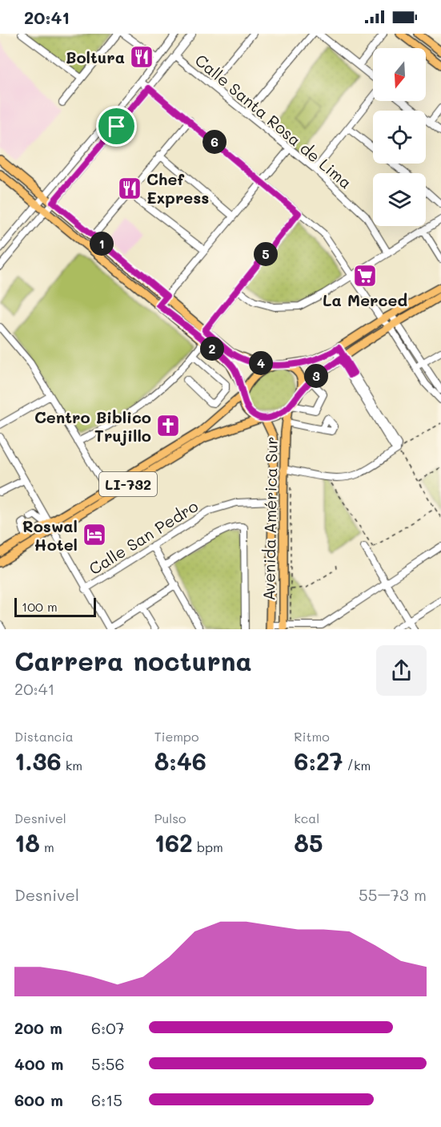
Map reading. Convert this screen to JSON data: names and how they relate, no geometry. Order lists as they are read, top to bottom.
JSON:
{
  "streets": {
    "main road": ["LI-732", "Avenida América Sur"],
    "street": ["Calle Santa Rosa de Lima", "Calle San Pedro"]
  },
  "crossings": [
    ["LI-732", "Avenida América Sur"],
    ["Avenida América Sur", "Calle San Pedro"]
  ],
  "places": {
    "restaurant": ["Boltura", "Chef Express"],
    "supermarket": ["La Merced"],
    "church": ["Centro Biblico Trujillo"],
    "hotel": ["Roswal Hotel"]
  },
  "scale_bar": "100 m",
  "north": "bottom",
  "page": {
    "status": "20:41",
    "pins": [
      "6",
      "1",
      "5",
      "2",
      "4",
      "3"
    ],
    "scale": "100 m",
    "heading": ["Carrera nocturna", "20:41"],
    "stats": [
      ["Distancia", "1.36 km"],
      ["Tiempo", "8:46"],
      ["Ritmo", "6:27 /km"],
      ["Desnivel", "18 m"],
      ["Pulso", "162 bpm"],
      ["kcal", "85"]
    ],
    "chart": ["Desnivel", "55–73 m"],
    "list": [
      {
        "name": "200 m",
        "note": "6:07"
      },
      {
        "name": "400 m",
        "note": "5:56"
      },
      {
        "name": "600 m",
        "note": "6:15"
      }
    ]
  }
}
